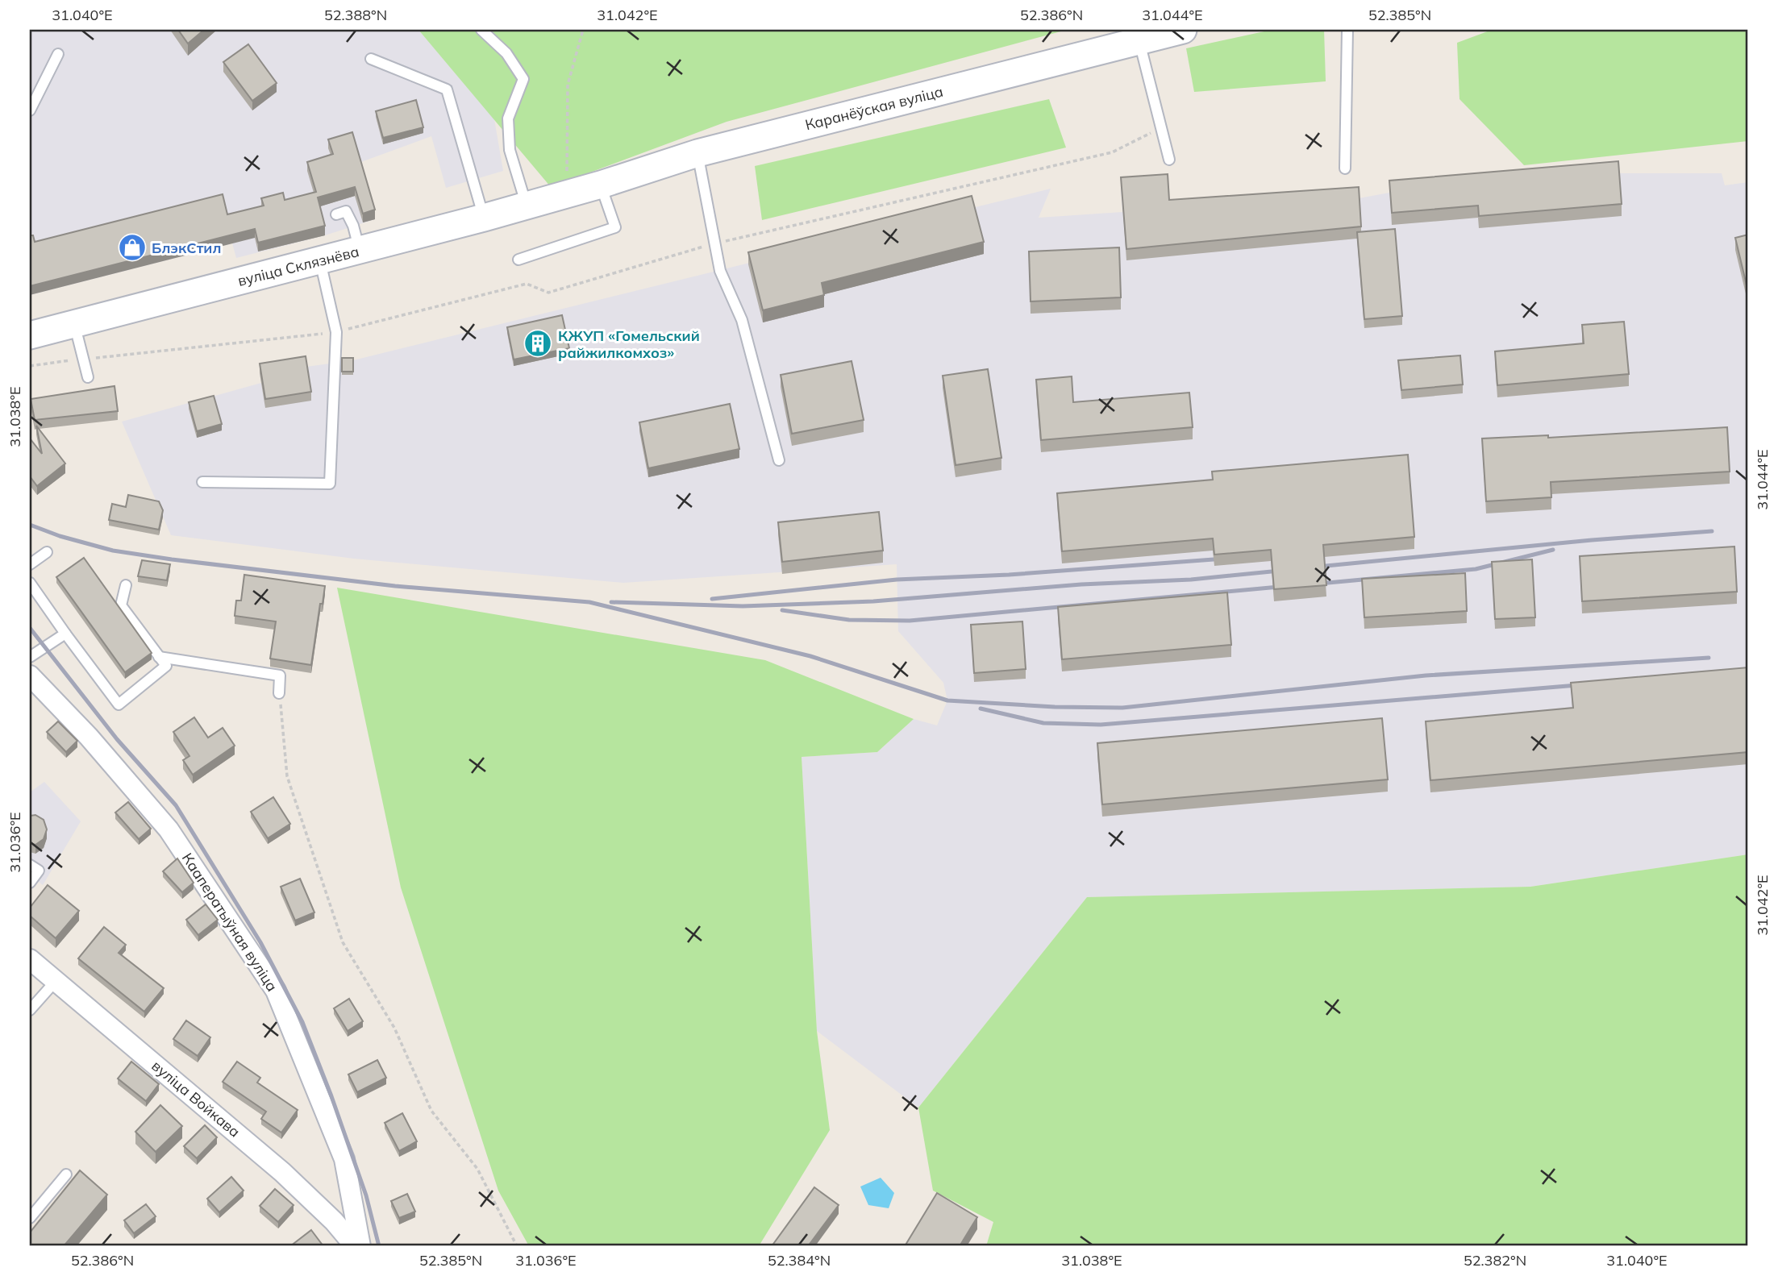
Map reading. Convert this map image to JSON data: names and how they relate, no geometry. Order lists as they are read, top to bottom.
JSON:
{
  "streets": {
    "main road": ["Каранёўская вуліца", "вуліца Склязнёва"],
    "street": ["Кааператыўная вуліца", "вуліца Войкава"]
  },
  "crossings": [
    ["Каранёўская вуліца", "вуліца Склязнёва"]
  ],
  "places": {
    "shop": ["БлэкСтил"],
    "building": ["КЖУП «Гомельский райжилкомхоз»"]
  },
  "coordinates": [
    "31.040°E",
    "52.388°N",
    "31.042°E",
    "52.386°N",
    "31.044°E",
    "52.385°N",
    "31.038°E",
    "31.036°E",
    "52.384°N",
    "52.382°N"
  ]
}
